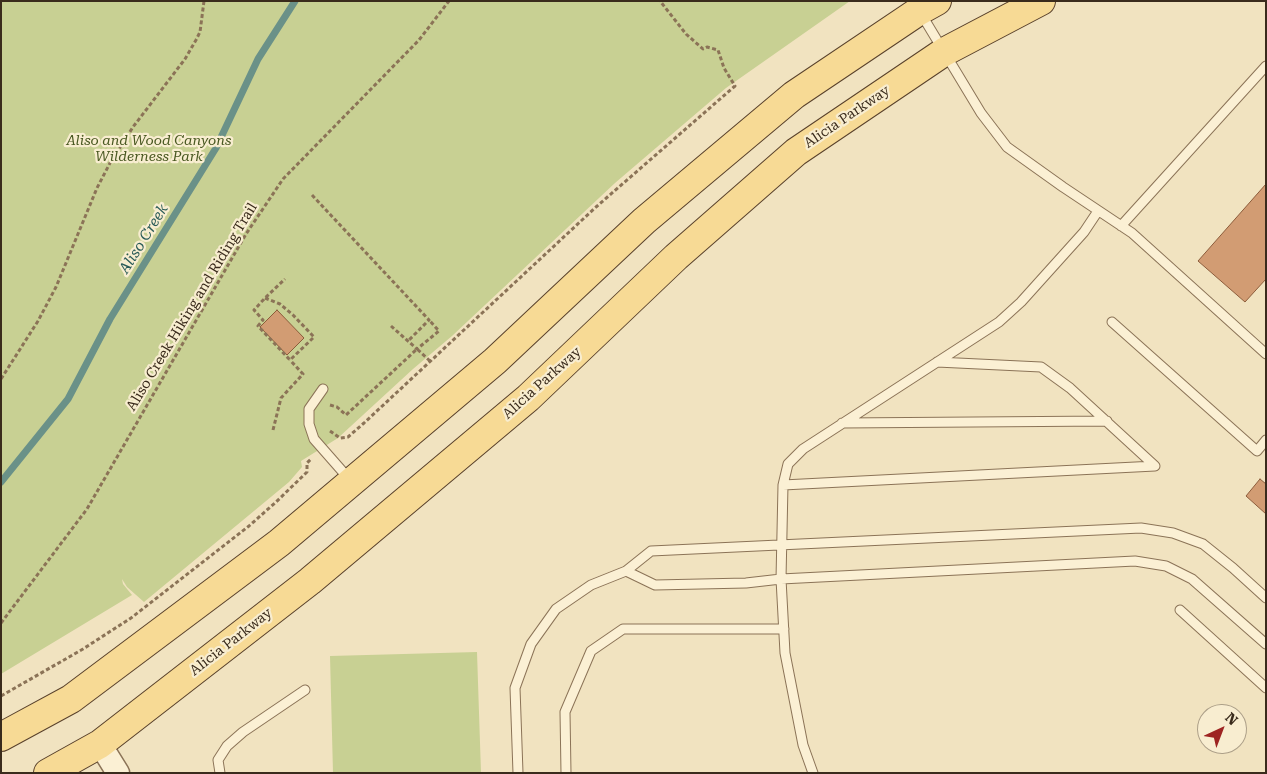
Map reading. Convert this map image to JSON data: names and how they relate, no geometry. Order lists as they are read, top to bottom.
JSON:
{
  "streets": {
    "main road": ["Alicia Parkway"],
    "path": ["Aliso Creek Hiking and Riding Trail"]
  },
  "water": ["Aliso Creek"],
  "parks": ["Aliso and Wood Canyons Wilderness Park"],
  "north": "top right"
}
